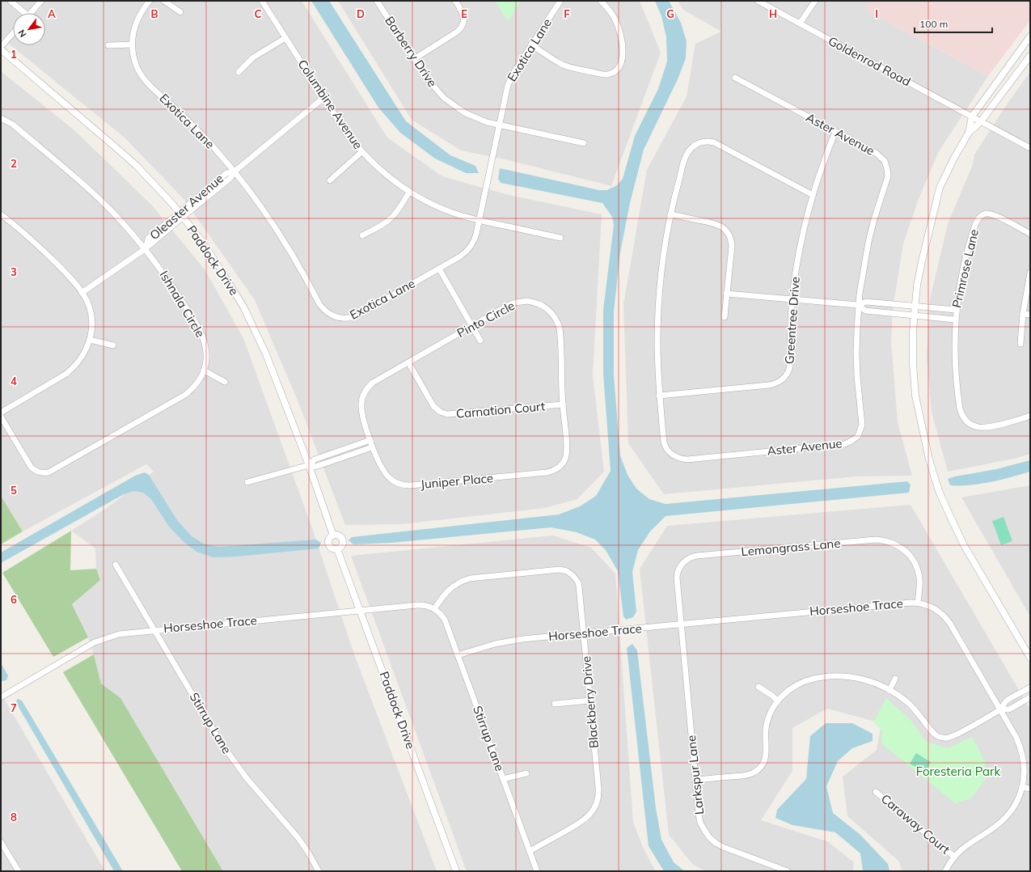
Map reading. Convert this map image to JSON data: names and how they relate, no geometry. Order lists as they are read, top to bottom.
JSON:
{
  "streets": {
    "street": [
      "Exotica Lane",
      "Barberry Drive",
      "Goldenrod Road",
      "Columbine Avenue",
      "Aster Avenue",
      "Oleaster Avenue",
      "Paddock Drive",
      "Primrose Lane",
      "Ishnala Circle",
      "Pinto Circle",
      "Greentree Drive",
      "Carnation Court",
      "Juniper Place",
      "Lemongrass Lane",
      "Horseshoe Trace",
      "Blackberry Drive",
      "Stirrup Lane",
      "Larkspur Lane",
      "Caraway Court"
    ]
  },
  "crossings": [
    ["Exotica Lane", "Barberry Drive"],
    ["Exotica Lane", "Columbine Avenue"],
    ["Exotica Lane", "Oleaster Avenue"],
    ["Columbine Avenue", "Oleaster Avenue"],
    ["Aster Avenue", "Greentree Drive"],
    ["Oleaster Avenue", "Paddock Drive"],
    ["Oleaster Avenue", "Ishnala Circle"],
    ["Paddock Drive", "Horseshoe Trace"],
    ["Pinto Circle", "Carnation Court"],
    ["Pinto Circle", "Juniper Place"],
    ["Lemongrass Lane", "Horseshoe Trace"],
    ["Lemongrass Lane", "Larkspur Lane"],
    ["Horseshoe Trace", "Blackberry Drive"],
    ["Horseshoe Trace", "Stirrup Lane"],
    ["Horseshoe Trace", "Larkspur Lane"],
    ["Horseshoe Trace", "Caraway Court"],
    ["Blackberry Drive", "Stirrup Lane"]
  ],
  "parks": ["Foresteria Park"],
  "scale_bar": "100 m",
  "north": "bottom left",
  "grid": {
    "columns": [
      "A",
      "B",
      "C",
      "D",
      "E",
      "F",
      "G",
      "H",
      "I"
    ],
    "rows": [
      "1",
      "2",
      "3",
      "4",
      "5",
      "6",
      "7",
      "8"
    ]
  }
}
